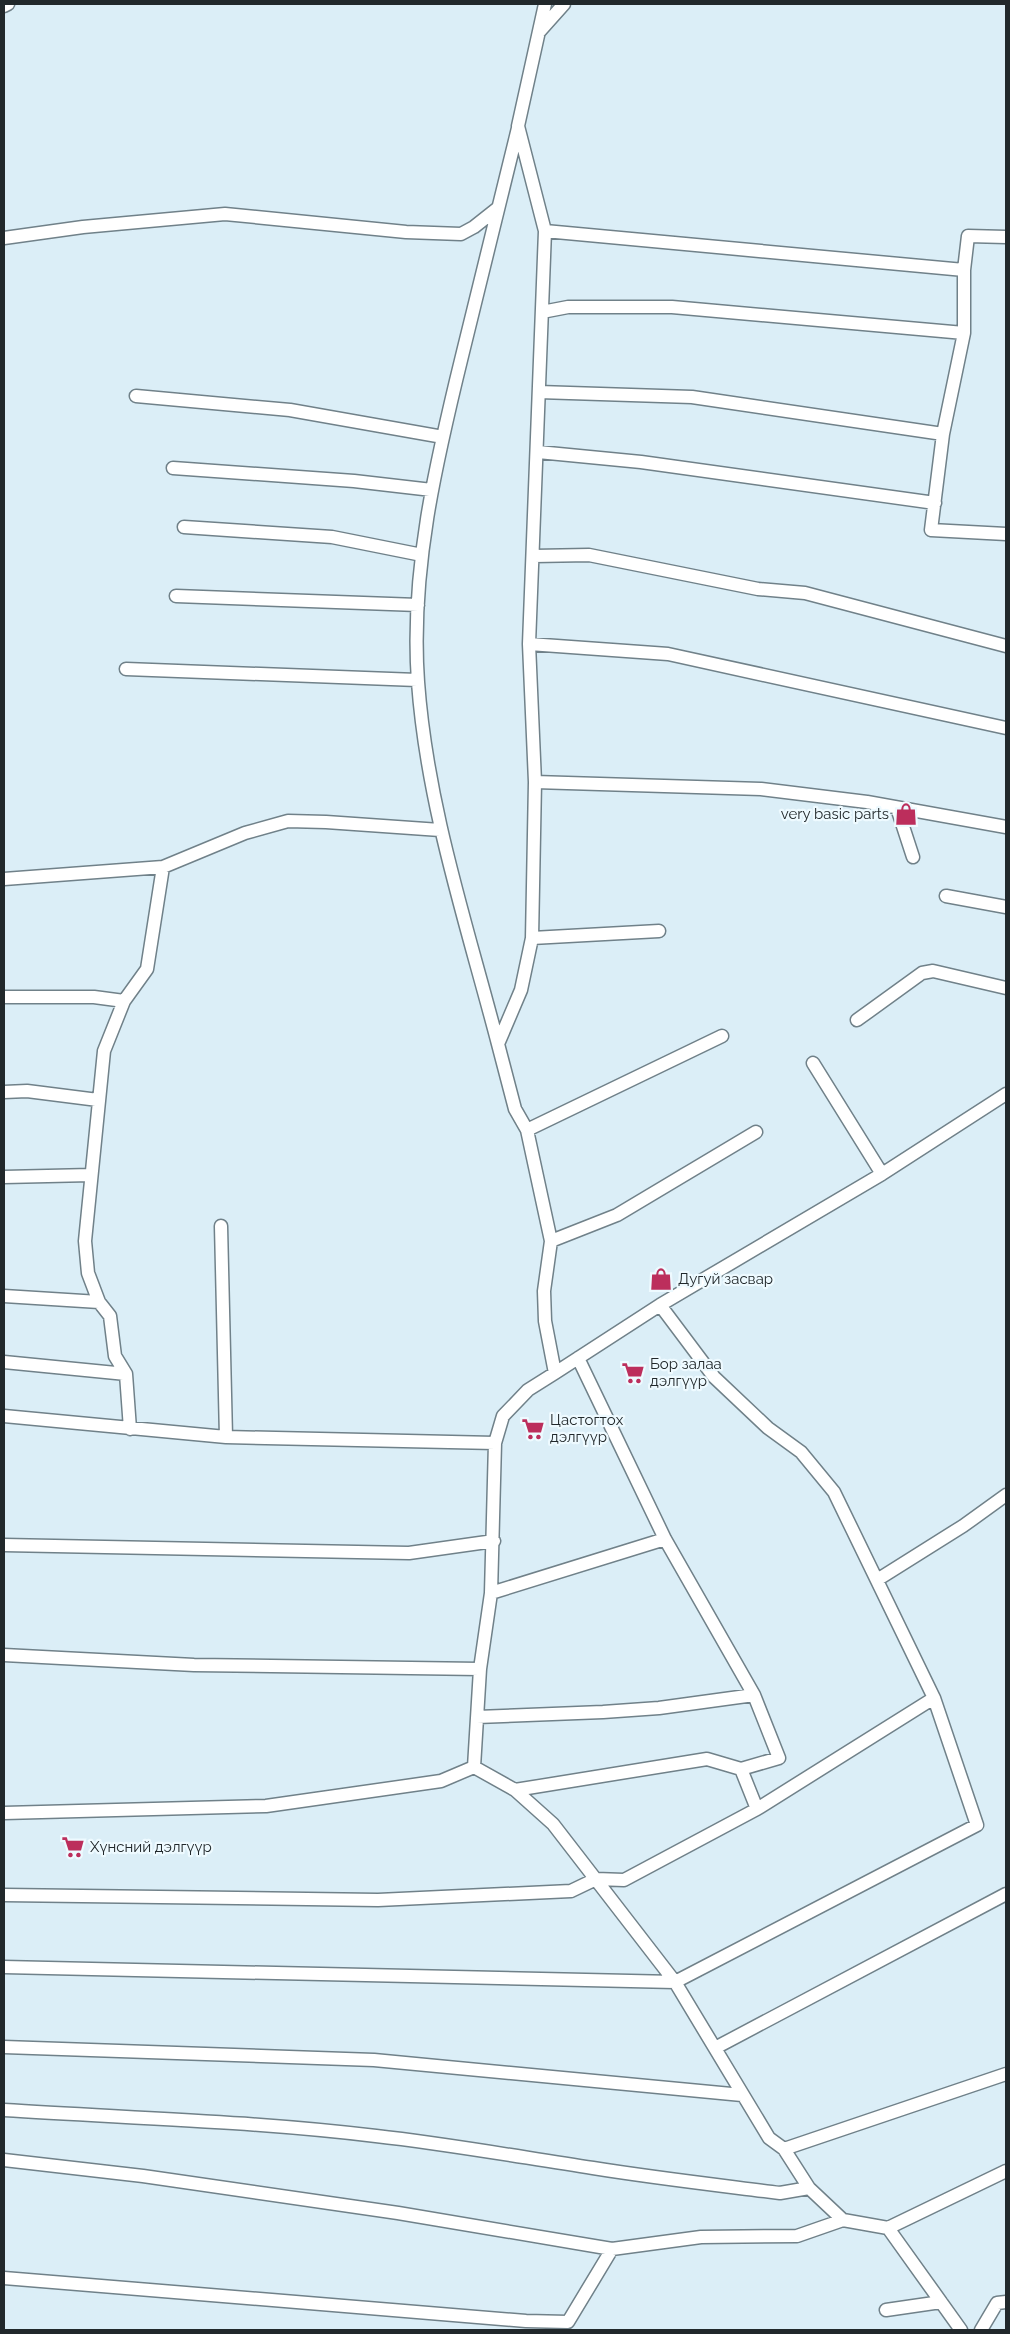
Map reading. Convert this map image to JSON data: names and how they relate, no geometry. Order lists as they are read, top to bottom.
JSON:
{
  "places": {
    "shop": ["very basic parts", "Дугуй засвар"],
    "supermarket": ["Бор залаа дэлгүүр", "Цастогтох дэлгүүр", "Хүнсний дэлгүүр"]
  }
}
